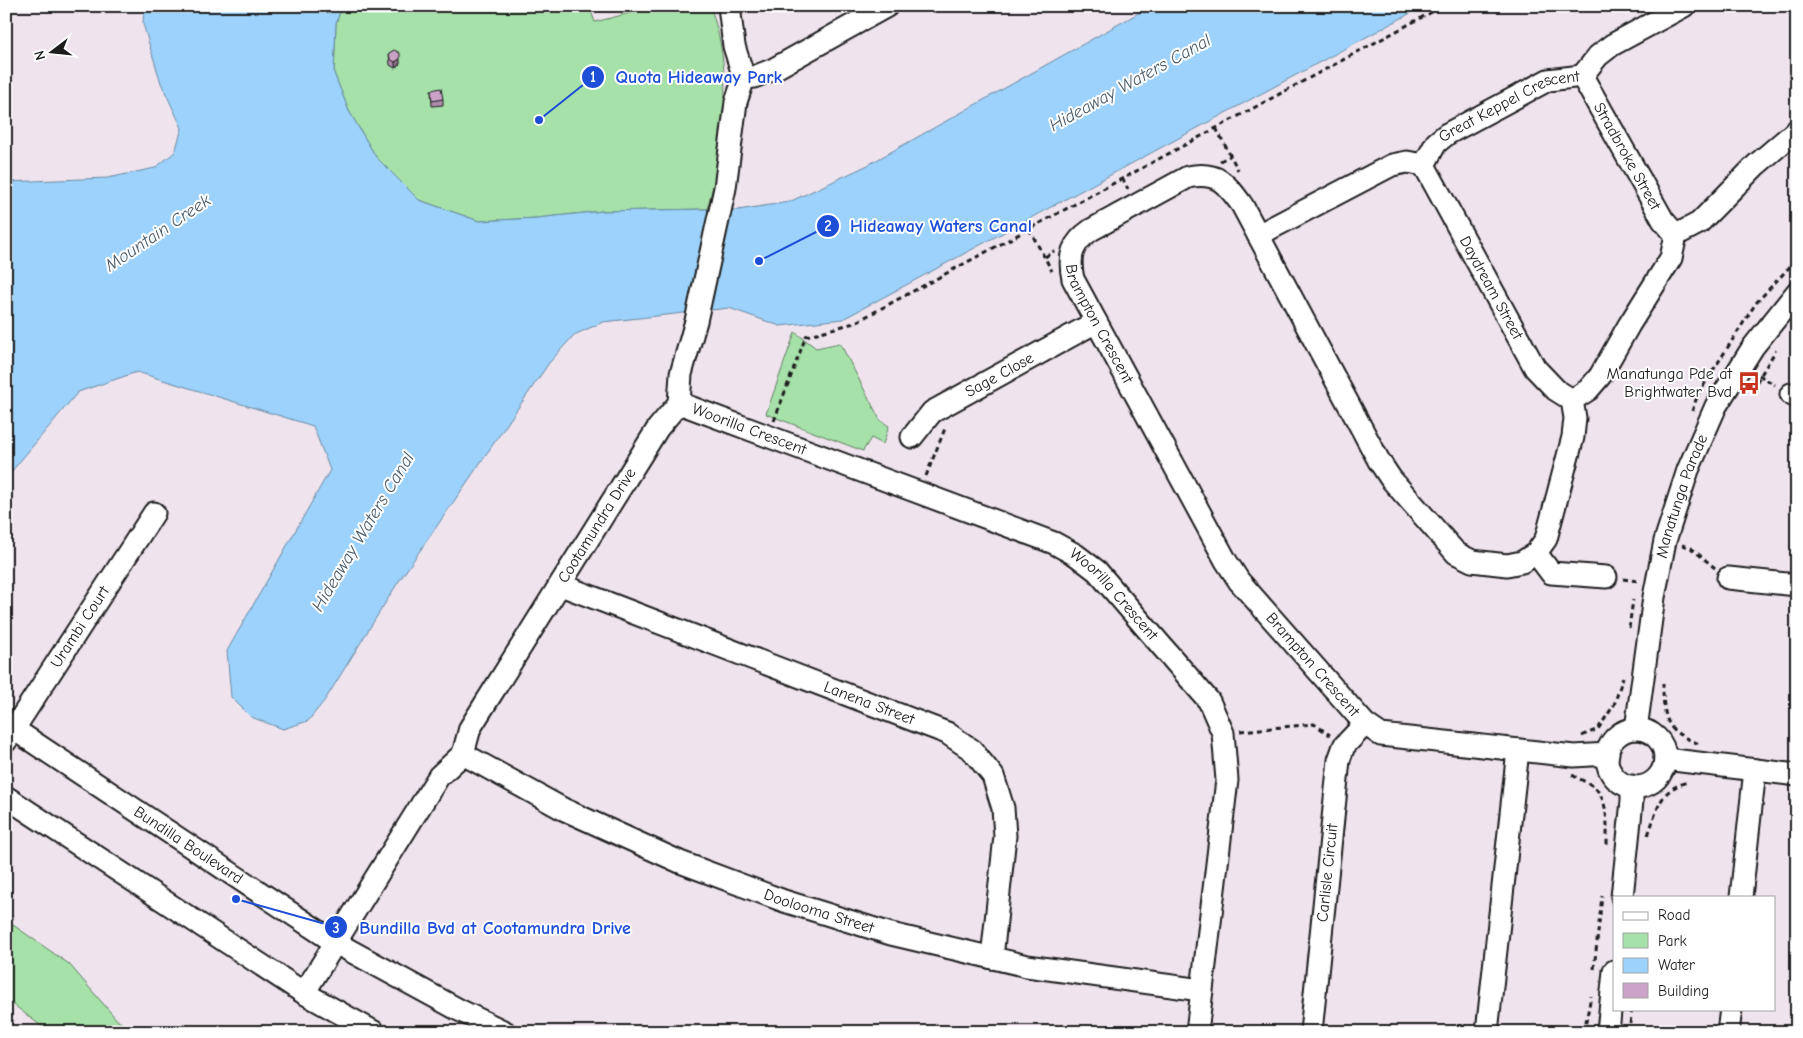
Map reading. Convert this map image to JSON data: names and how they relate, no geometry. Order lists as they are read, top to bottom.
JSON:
{
  "streets": {
    "street": [
      "Great Keppel Crescent",
      "Stradbroke Street",
      "Daydream Street",
      "Brampton Crescent",
      "Sage Close",
      "Woorilla Crescent",
      "Manatunga Parade",
      "Cootamundra Drive",
      "Urambi Court",
      "Lanena Street",
      "Bundilla Boulevard",
      "Carlisle Circuit",
      "Doolooma Street"
    ]
  },
  "crossings": [
    ["Great Keppel Crescent", "Stradbroke Street"],
    ["Great Keppel Crescent", "Daydream Street"],
    ["Brampton Crescent", "Sage Close"],
    ["Brampton Crescent", "Manatunga Parade"],
    ["Brampton Crescent", "Carlisle Circuit"],
    ["Woorilla Crescent", "Cootamundra Drive"],
    ["Woorilla Crescent", "Doolooma Street"],
    ["Cootamundra Drive", "Lanena Street"],
    ["Cootamundra Drive", "Doolooma Street"],
    ["Urambi Court", "Bundilla Boulevard"],
    ["Lanena Street", "Doolooma Street"]
  ],
  "water": ["Hideaway Waters Canal", "Mountain Creek"],
  "places": {
    "other": ["Quota Hideaway Park", "Hideaway Waters Canal", "Bundilla Bvd at Cootamundra Drive"],
    "bus stop": ["Manatunga Pde at Brightwater Bvd"]
  },
  "legend": [
    "Road",
    "Park",
    "Water",
    "Building"
  ],
  "north": "left"
}
